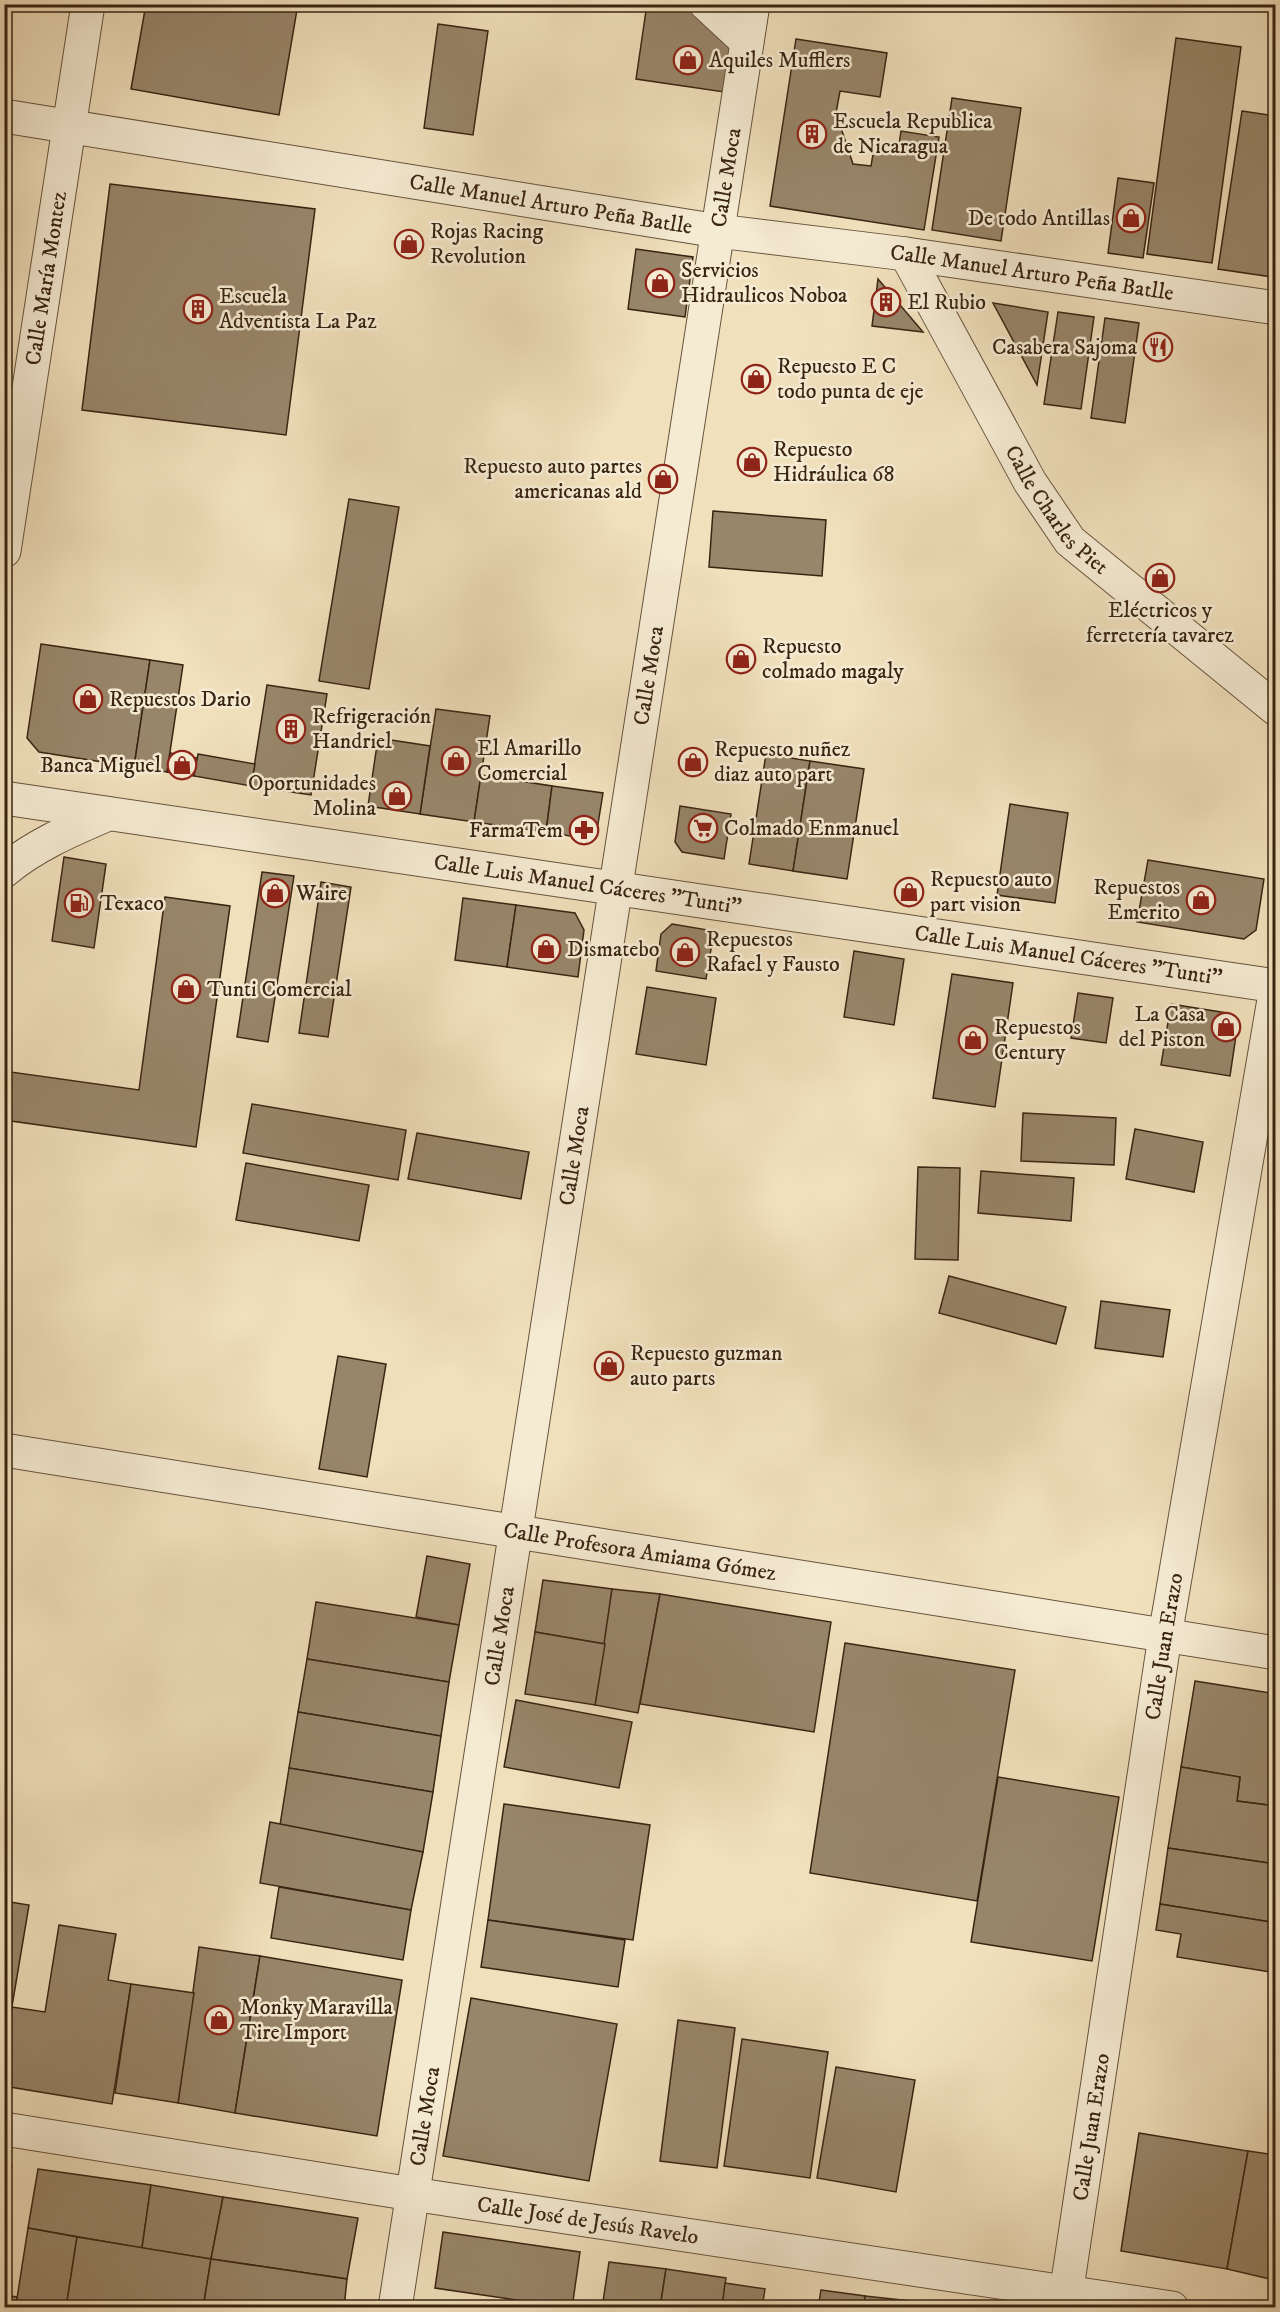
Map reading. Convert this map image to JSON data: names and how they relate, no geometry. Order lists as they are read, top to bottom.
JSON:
{
  "streets": {
    "street": [
      "Calle Moca",
      "Calle Manuel Arturo Peña Batlle",
      "Calle María Montez",
      "Calle Charles Piet",
      "Calle Luis Manuel Cáceres \"Tunti\"",
      "Calle Profesora Amiama Gómez",
      "Calle Juan Erazo",
      "Calle José de Jesús Ravelo"
    ]
  },
  "crossings": [
    ["Calle Moca", "Calle Manuel Arturo Peña Batlle"],
    ["Calle Moca", "Calle Luis Manuel Cáceres \"Tunti\""],
    ["Calle Moca", "Calle Profesora Amiama Gómez"],
    ["Calle Moca", "Calle José de Jesús Ravelo"],
    ["Calle Manuel Arturo Peña Batlle", "Calle María Montez"],
    ["Calle Manuel Arturo Peña Batlle", "Calle Charles Piet"],
    ["Calle Luis Manuel Cáceres \"Tunti\"", "Calle Juan Erazo"],
    ["Calle Profesora Amiama Gómez", "Calle Juan Erazo"],
    ["Calle Juan Erazo", "Calle José de Jesús Ravelo"]
  ],
  "places": {
    "shop": [
      "Aquiles Mufflers",
      "De todo Antillas",
      "Rojas Racing Revolution",
      "Servicios Hidraulicos Noboa",
      "Repuesto E C todo punta de eje",
      "Repuesto Hidráulica 68",
      "Repuesto auto partes americanas ald",
      "Eléctricos y ferretería tavarez",
      "Repuesto colmado magaly",
      "Repuestos Dario",
      "El Amarillo Comercial",
      "Repuesto nuñez diaz auto part",
      "Banca Miguel",
      "Oportunidades Molina",
      "Repuesto auto part vision",
      "Waire",
      "Repuestos Emerito",
      "Dismatebo",
      "Repuestos Rafael y Fausto",
      "Tunti Comercial",
      "La Casa del Piston",
      "Repuestos Century",
      "Repuesto guzman auto parts",
      "Monky Maravilla Tire Import"
    ],
    "building": [
      "Escuela Republica de Nicaragua",
      "El Rubio",
      "Escuela Adventista La Paz",
      "Refrigeración Handriel"
    ],
    "restaurant": ["Casabera Sajoma"],
    "supermarket": ["Colmado Enmanuel"],
    "pharmacy": ["FarmaTem"],
    "fuel station": ["Texaco"]
  }
}
